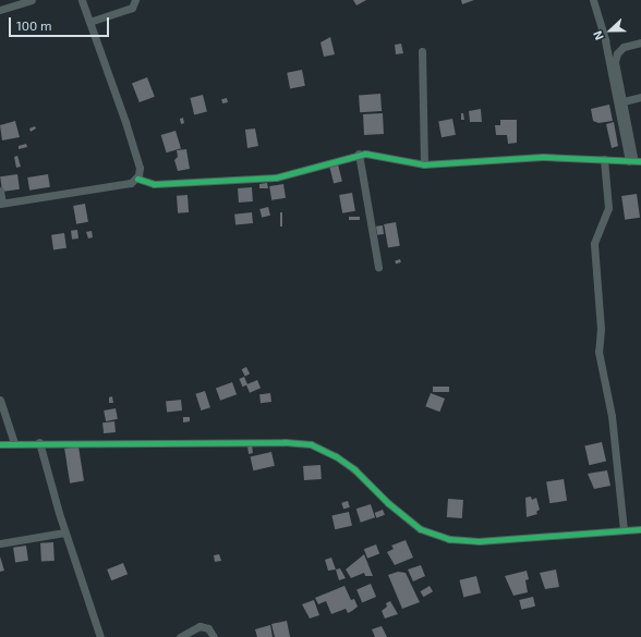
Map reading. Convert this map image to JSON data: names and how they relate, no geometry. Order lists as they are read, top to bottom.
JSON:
{
  "scale_bar": "100 m",
  "north": "left"
}
